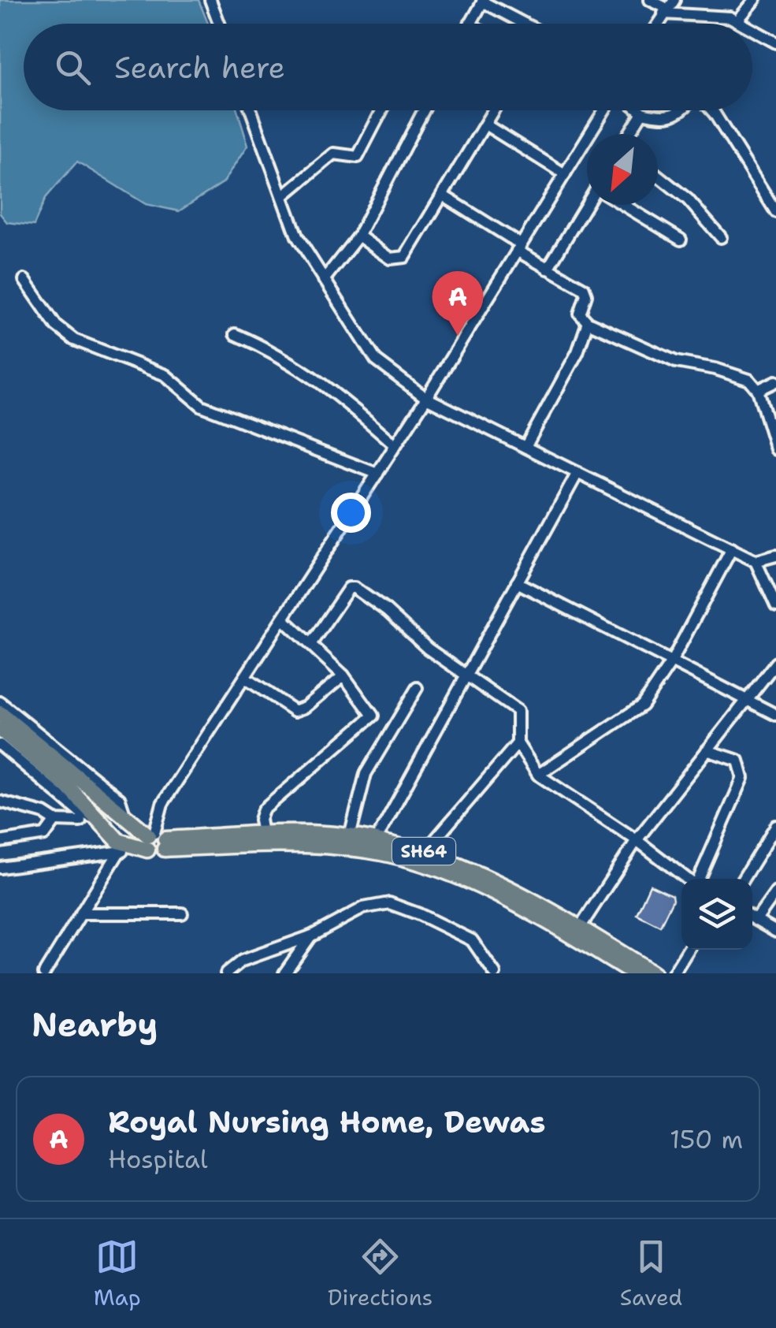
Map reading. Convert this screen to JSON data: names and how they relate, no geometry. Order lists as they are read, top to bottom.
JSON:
{
  "streets": {
    "main road": ["SH64"]
  },
  "north": "bottom left",
  "page": {
    "search": "Search here",
    "pins": "A",
    "heading": "Nearby",
    "list": [
      {
        "mark": "A",
        "name": "Royal Nursing Home, Dewas",
        "note": "Hospital",
        "value": "150 m"
      }
    ],
    "nav": ["Map", "Directions", "Saved"]
  }
}
